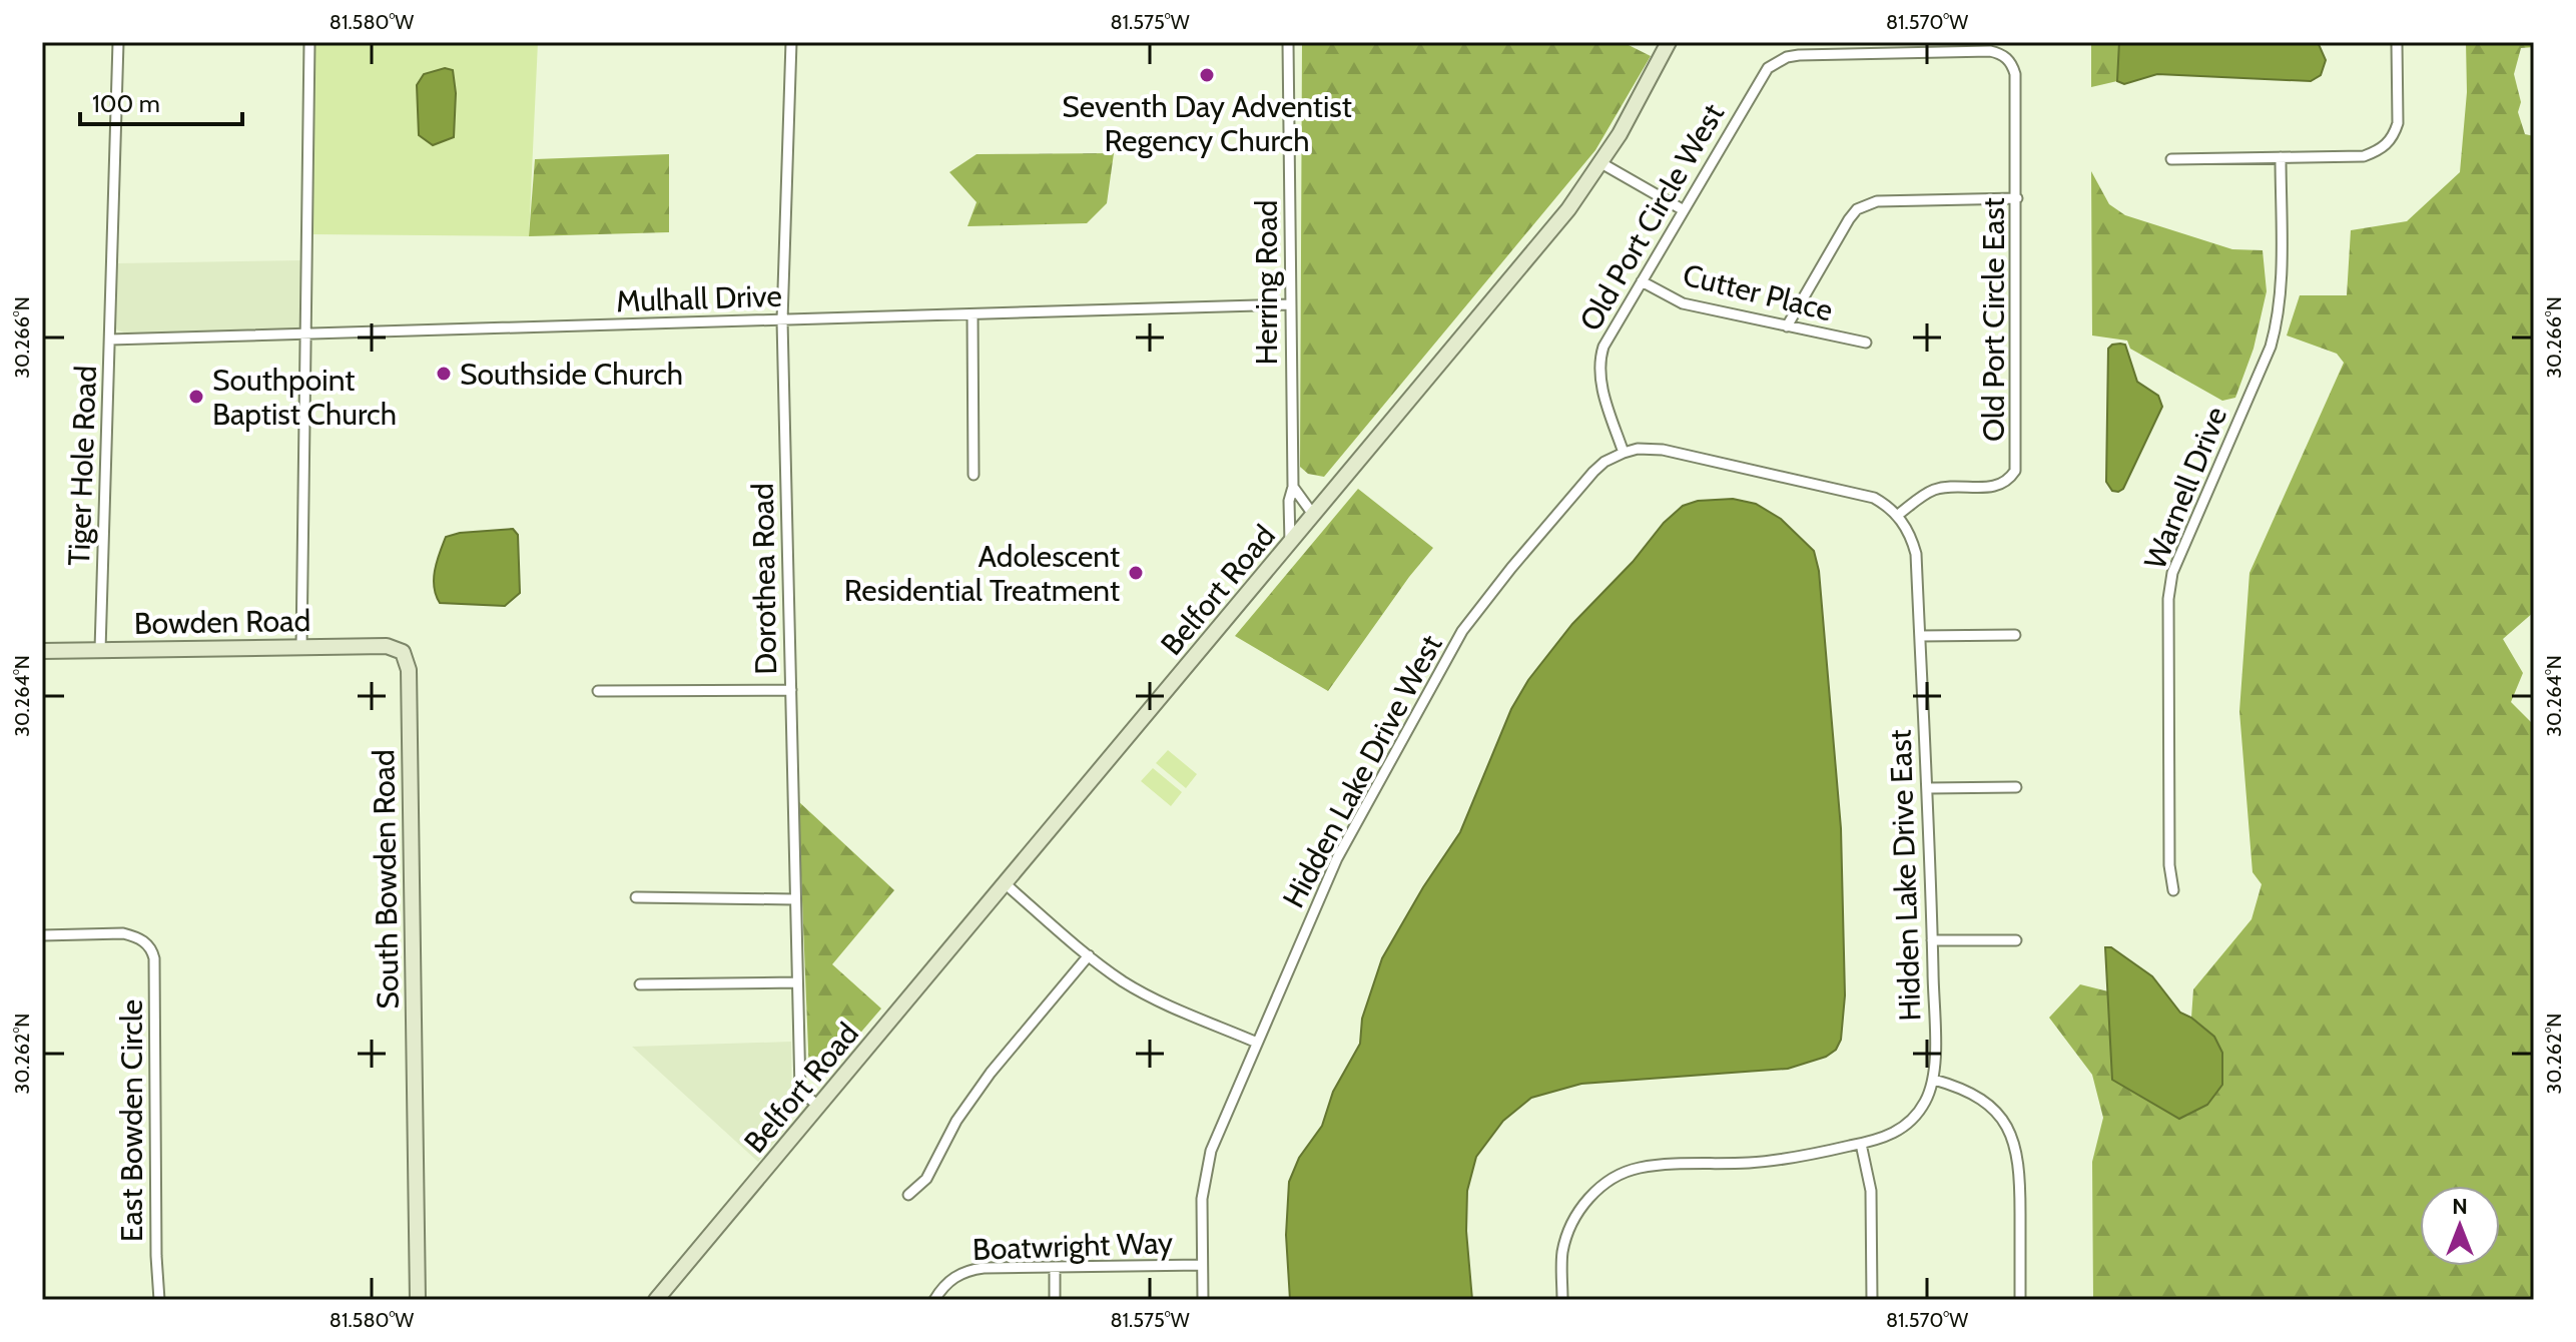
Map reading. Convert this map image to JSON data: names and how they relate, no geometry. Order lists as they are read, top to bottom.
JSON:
{
  "streets": {
    "street": [
      "Old Port Circle West",
      "Herring Road",
      "Cutter Place",
      "Mulhall Drive",
      "Old Port Circle East",
      "Tiger Hole Road",
      "Warnell Drive",
      "Dorothea Road",
      "Belfort Road",
      "Bowden Road",
      "Hidden Lake Drive West",
      "Hidden Lake Drive East",
      "South Bowden Road",
      "East Bowden Circle",
      "Boatwright Way"
    ]
  },
  "crossings": [
    ["Old Port Circle West", "Cutter Place"],
    ["Old Port Circle West", "Old Port Circle East"],
    ["Old Port Circle West", "Hidden Lake Drive West"],
    ["Herring Road", "Mulhall Drive"],
    ["Herring Road", "Belfort Road"],
    ["Mulhall Drive", "Tiger Hole Road"],
    ["Mulhall Drive", "Dorothea Road"],
    ["Old Port Circle East", "Hidden Lake Drive East"],
    ["Tiger Hole Road", "Bowden Road"],
    ["Dorothea Road", "Belfort Road"],
    ["Bowden Road", "South Bowden Road"],
    ["Hidden Lake Drive West", "Boatwright Way"]
  ],
  "places": [
    "Seventh Day Adventist Regency Church",
    "Southside Church",
    "Southpoint Baptist Church",
    "Adolescent Residential Treatment"
  ],
  "scale_bar": "100 m",
  "north": "top",
  "coordinates": [
    "81.580°W",
    "81.575°W",
    "81.570°W",
    "30.266°N",
    "30.264°N",
    "30.262°N"
  ]
}
